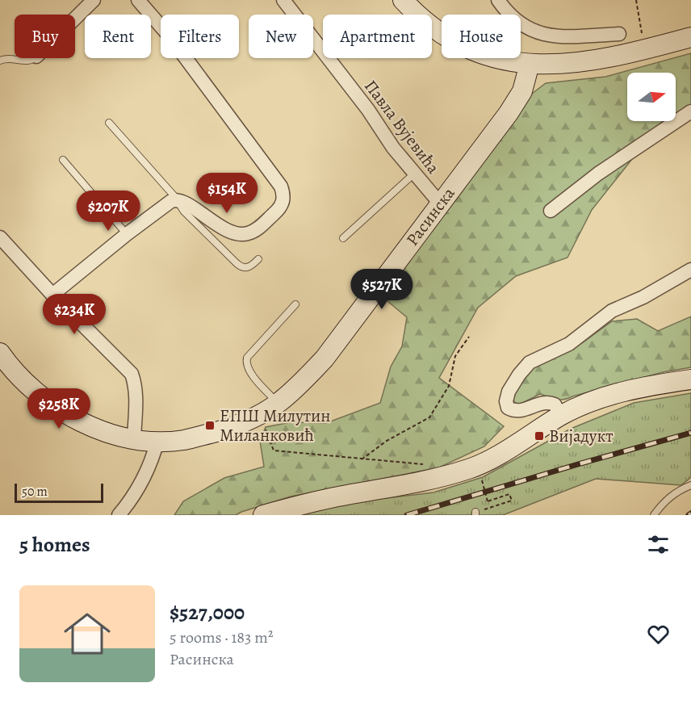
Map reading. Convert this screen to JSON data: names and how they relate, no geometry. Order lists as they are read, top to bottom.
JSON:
{
  "streets": {
    "street": ["Павла Вујевића", "Расинска"]
  },
  "crossings": [
    ["Павла Вујевића", "Расинска"]
  ],
  "places": {
    "transit": ["ЕПШ Милутин Миланковић", "Вијадукт"]
  },
  "scale_bar": "50 m",
  "north": "right",
  "page": {
    "chip": [
      "Buy",
      "Rent",
      "Filters",
      "New",
      "Apartment",
      "House"
    ],
    "price": [
      "$154K",
      "$207K",
      "$527K",
      "$234K",
      "$258K"
    ],
    "scale": "50 m",
    "heading": "5 homes",
    "list": [
      {
        "name": "$527,000",
        "note": "5 rooms · 183 m² · Расинска"
      }
    ]
  }
}
